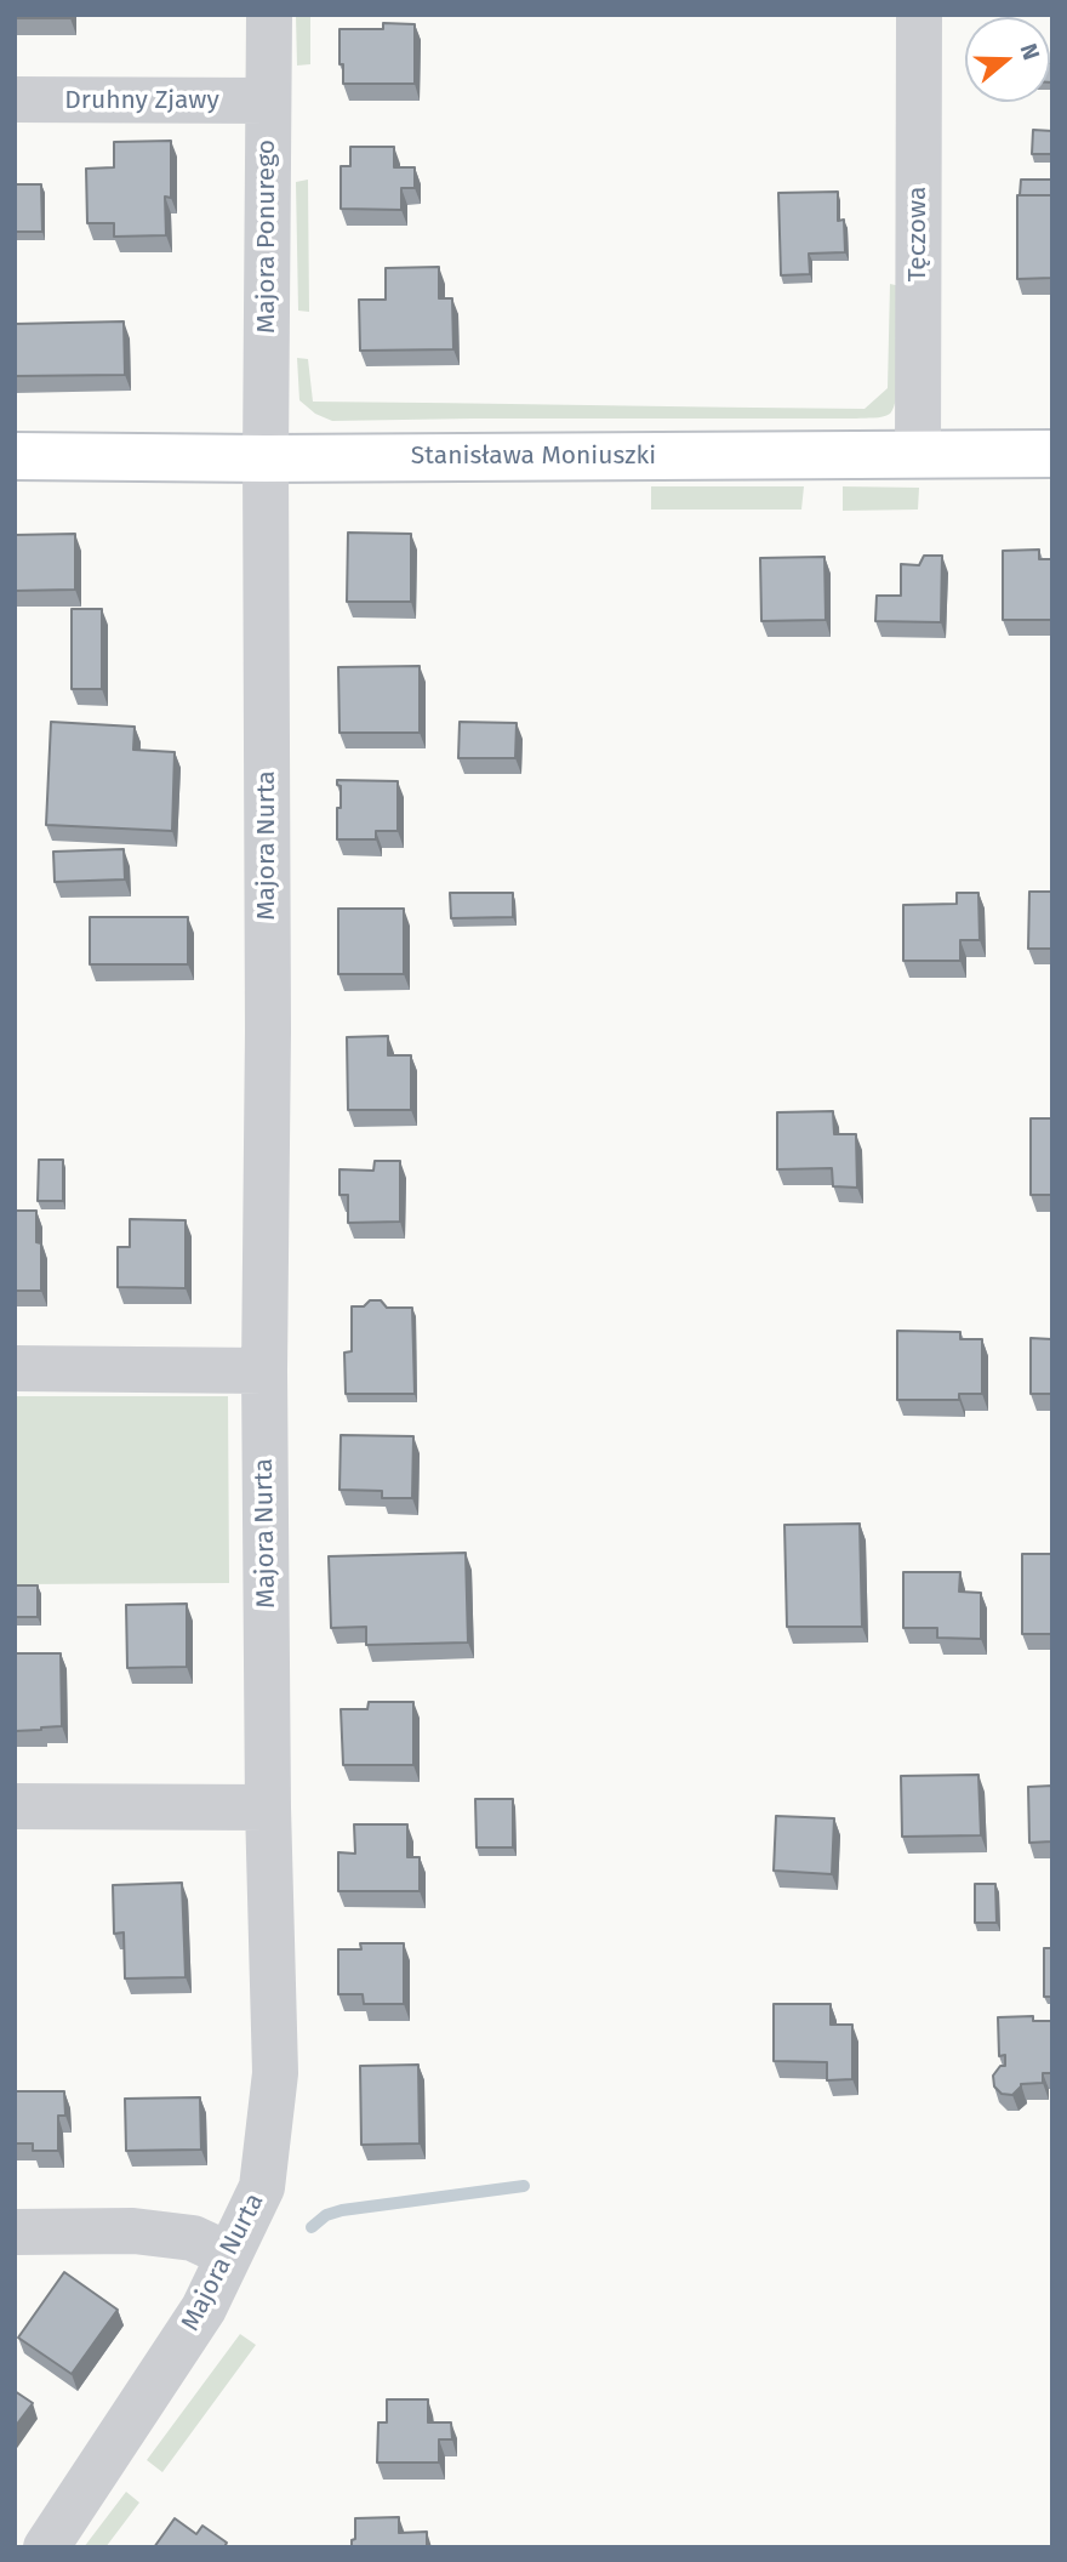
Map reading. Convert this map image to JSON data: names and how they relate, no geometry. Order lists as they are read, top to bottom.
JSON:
{
  "streets": {
    "street": [
      "Druhny Zjawy",
      "Tęczowa",
      "Majora Ponurego",
      "Stanisława Moniuszki",
      "Majora Nurta"
    ]
  },
  "crossings": [
    ["Druhny Zjawy", "Majora Ponurego"],
    ["Tęczowa", "Stanisława Moniuszki"],
    ["Majora Ponurego", "Stanisława Moniuszki"],
    ["Majora Ponurego", "Majora Nurta"],
    ["Stanisława Moniuszki", "Majora Nurta"]
  ],
  "north": "right"
}
